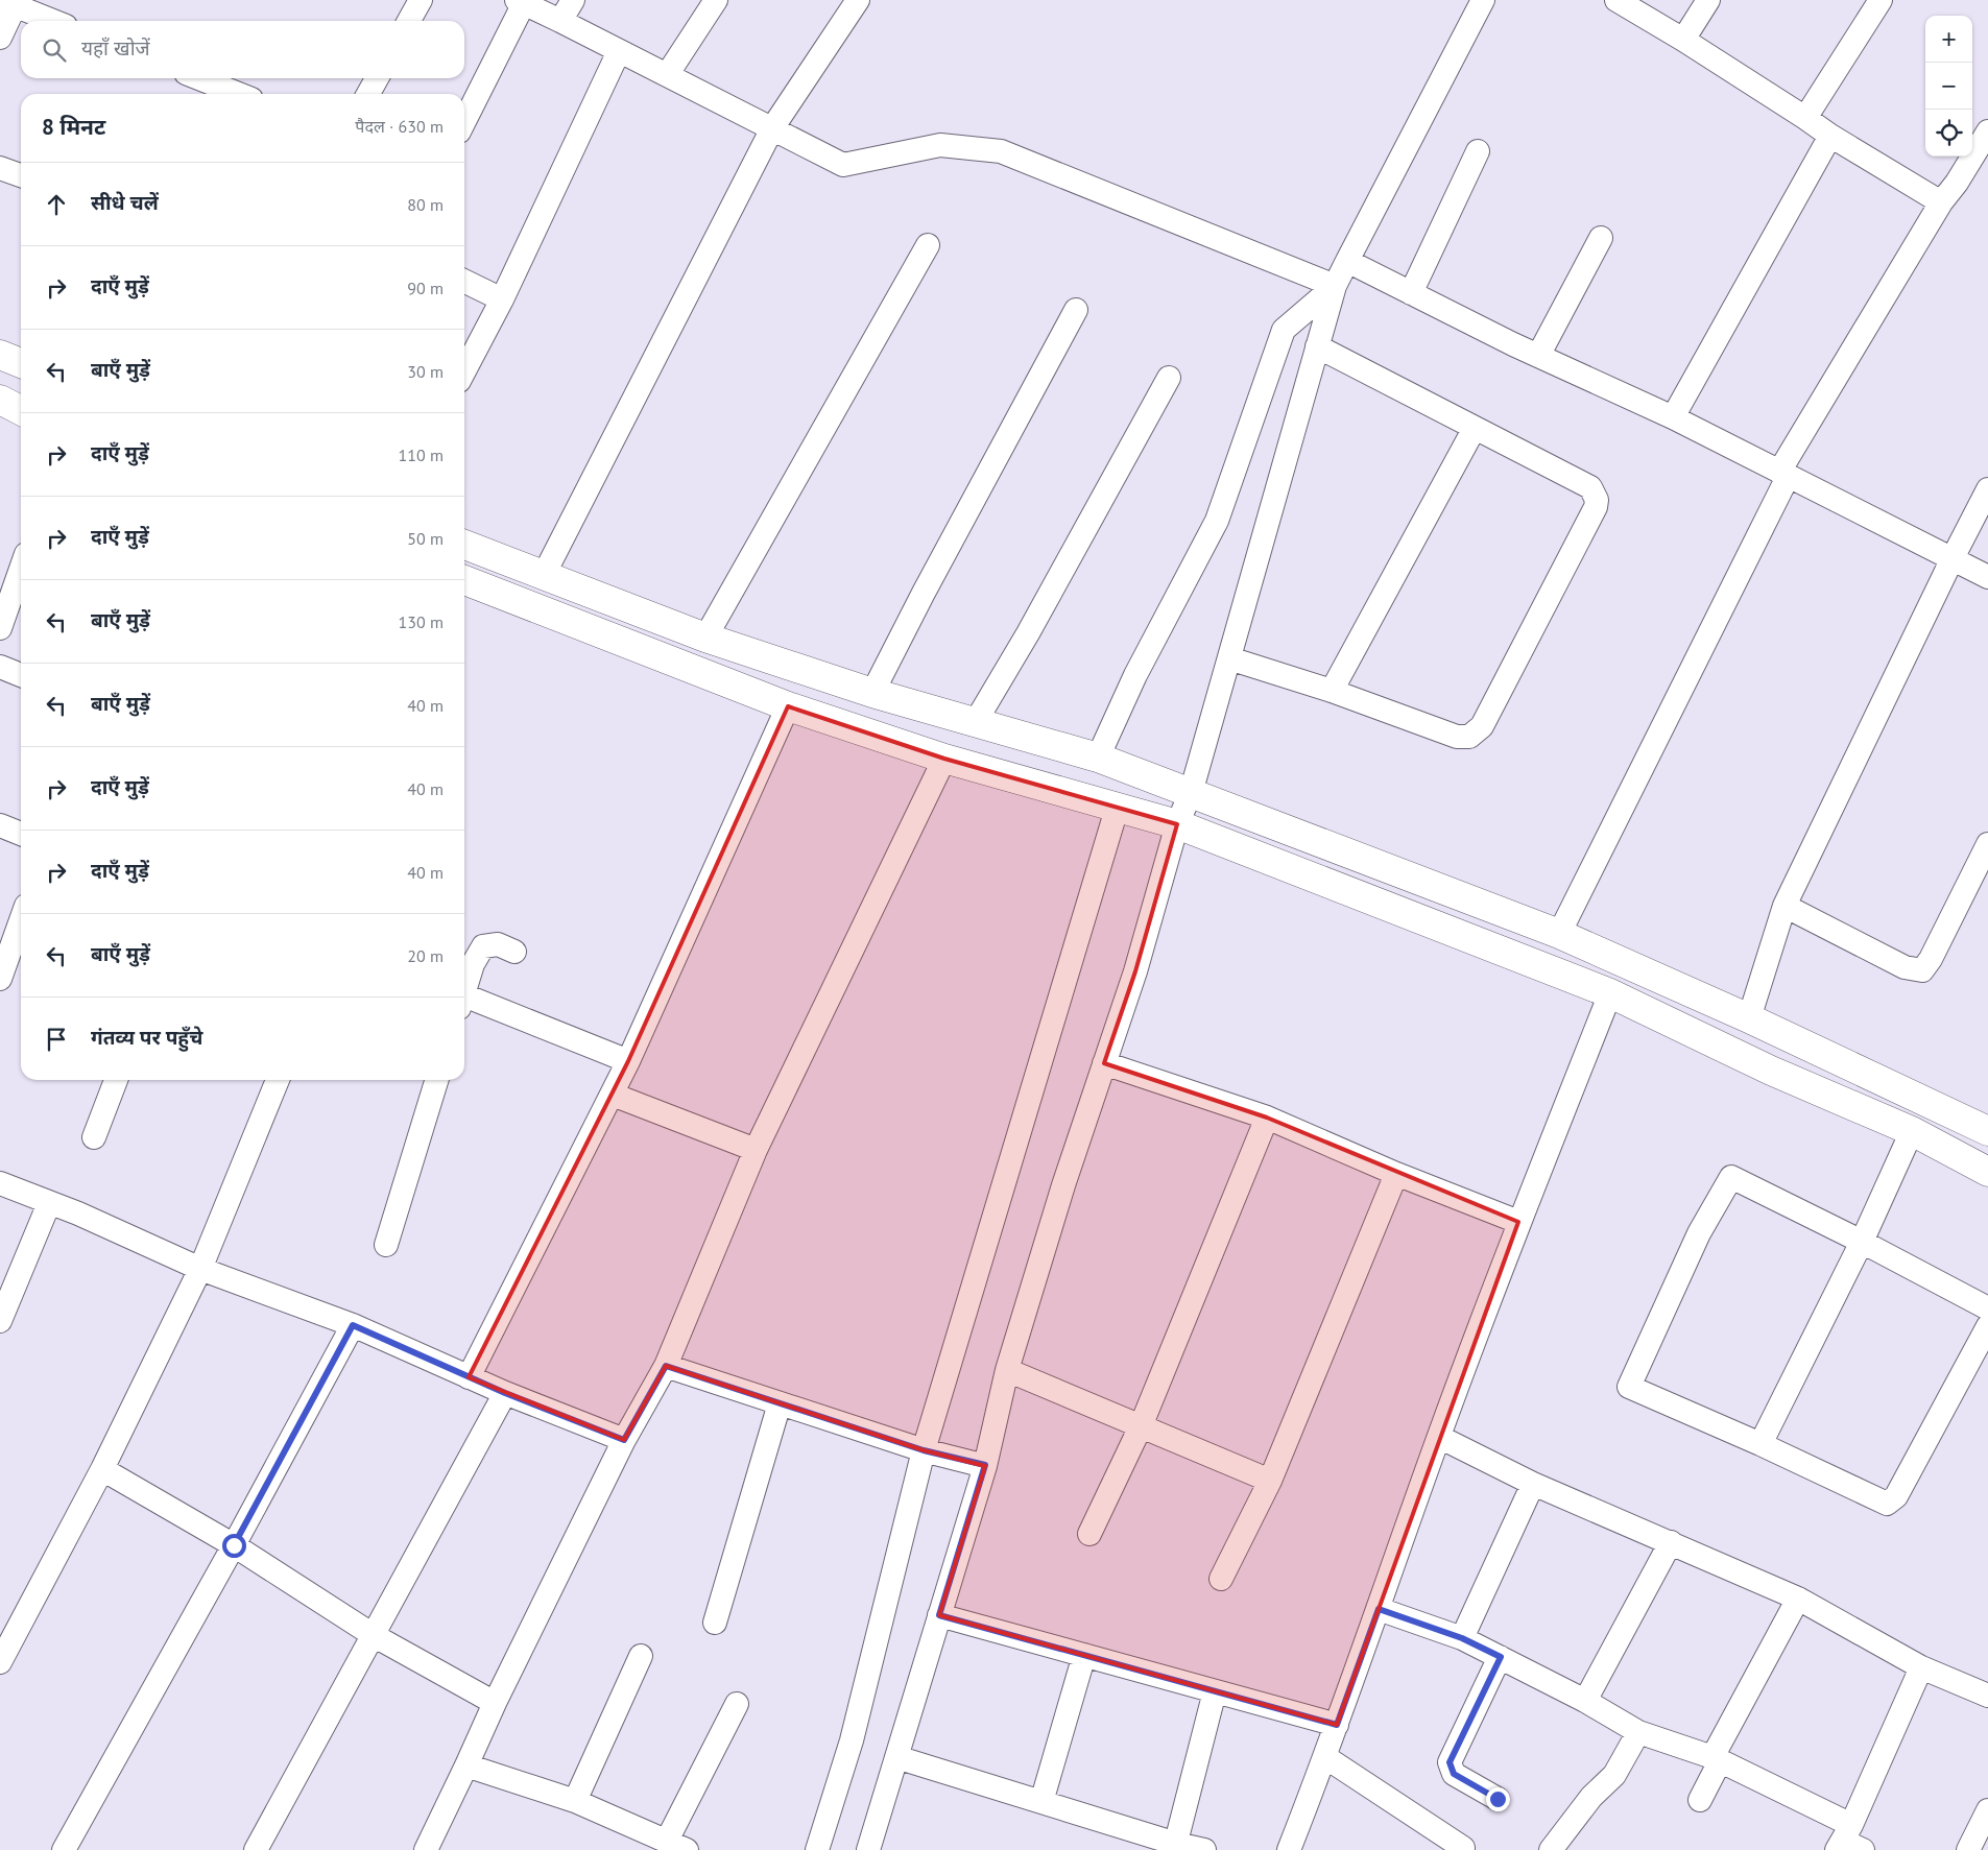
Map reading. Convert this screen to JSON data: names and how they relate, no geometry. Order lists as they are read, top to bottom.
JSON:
{
  "page": {
    "map_buttons": ["+", "−"],
    "search": "यहाँ खोजें",
    "heading": ["8 मिनट", "पैदल · 630 m"],
    "list": [
      ["सीधे चलें", "80 m"],
      ["दाएँ मुड़ें", "90 m"],
      ["बाएँ मुड़ें", "30 m"],
      ["दाएँ मुड़ें", "110 m"],
      ["दाएँ मुड़ें", "50 m"],
      ["बाएँ मुड़ें", "130 m"],
      ["बाएँ मुड़ें", "40 m"],
      ["दाएँ मुड़ें", "40 m"],
      ["दाएँ मुड़ें", "40 m"],
      ["बाएँ मुड़ें", "20 m"],
      "गंतव्य पर पहुँचे"
    ]
  }
}
